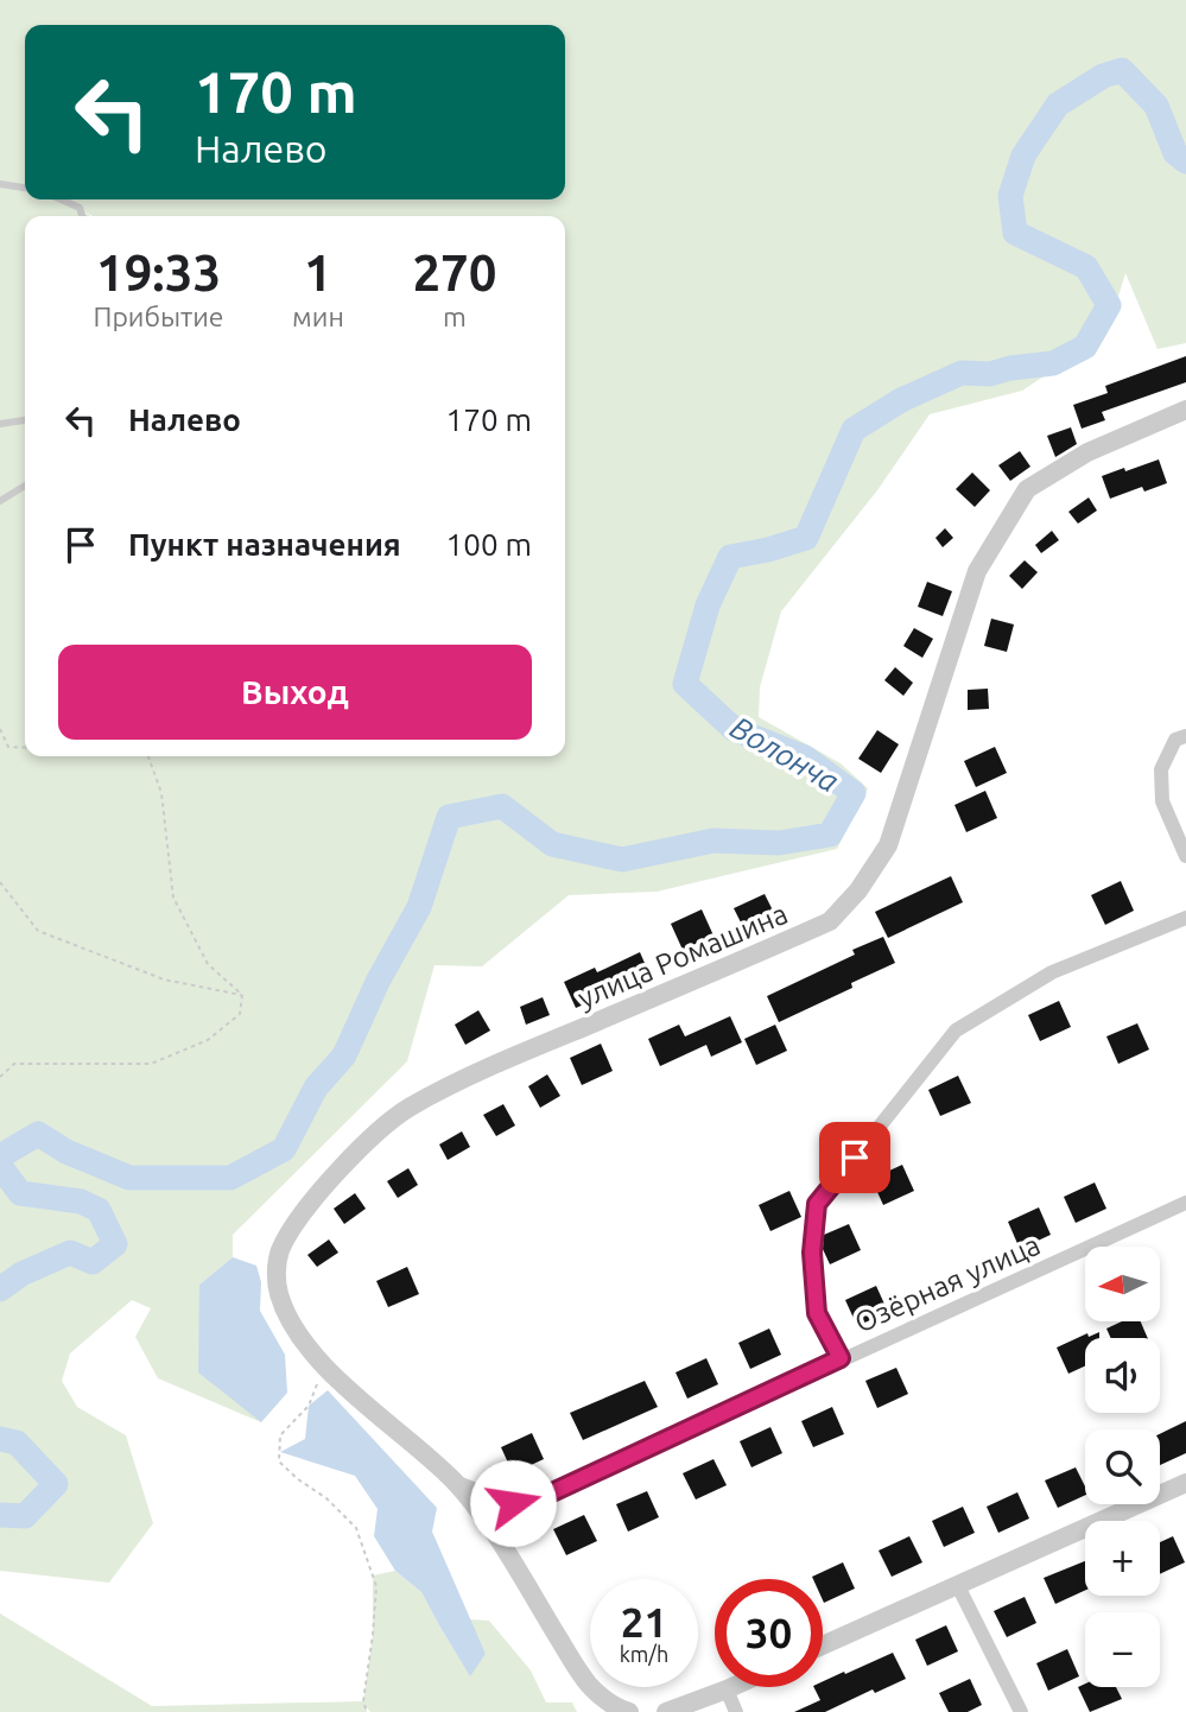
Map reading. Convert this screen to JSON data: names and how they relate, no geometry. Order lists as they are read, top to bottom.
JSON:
{
  "streets": {
    "street": ["улица Ромашина", "Озёрная улица"]
  },
  "crossings": [
    ["улица Ромашина", "Озёрная улица"]
  ],
  "water": ["Волонча"],
  "north": "left",
  "page": {
    "turn": ["170 m", "Налево"],
    "eta": [
      "19:33",
      "Прибытие",
      "1",
      "мин",
      "270",
      "m"
    ],
    "list": [
      {
        "name": "Налево",
        "value": "170 m"
      },
      {
        "name": "Пункт назначения",
        "value": "100 m"
      }
    ],
    "buttons": "Выход",
    "map_buttons": ["+", "−"],
    "speed": "21 km/h",
    "limit": "30"
  }
}
